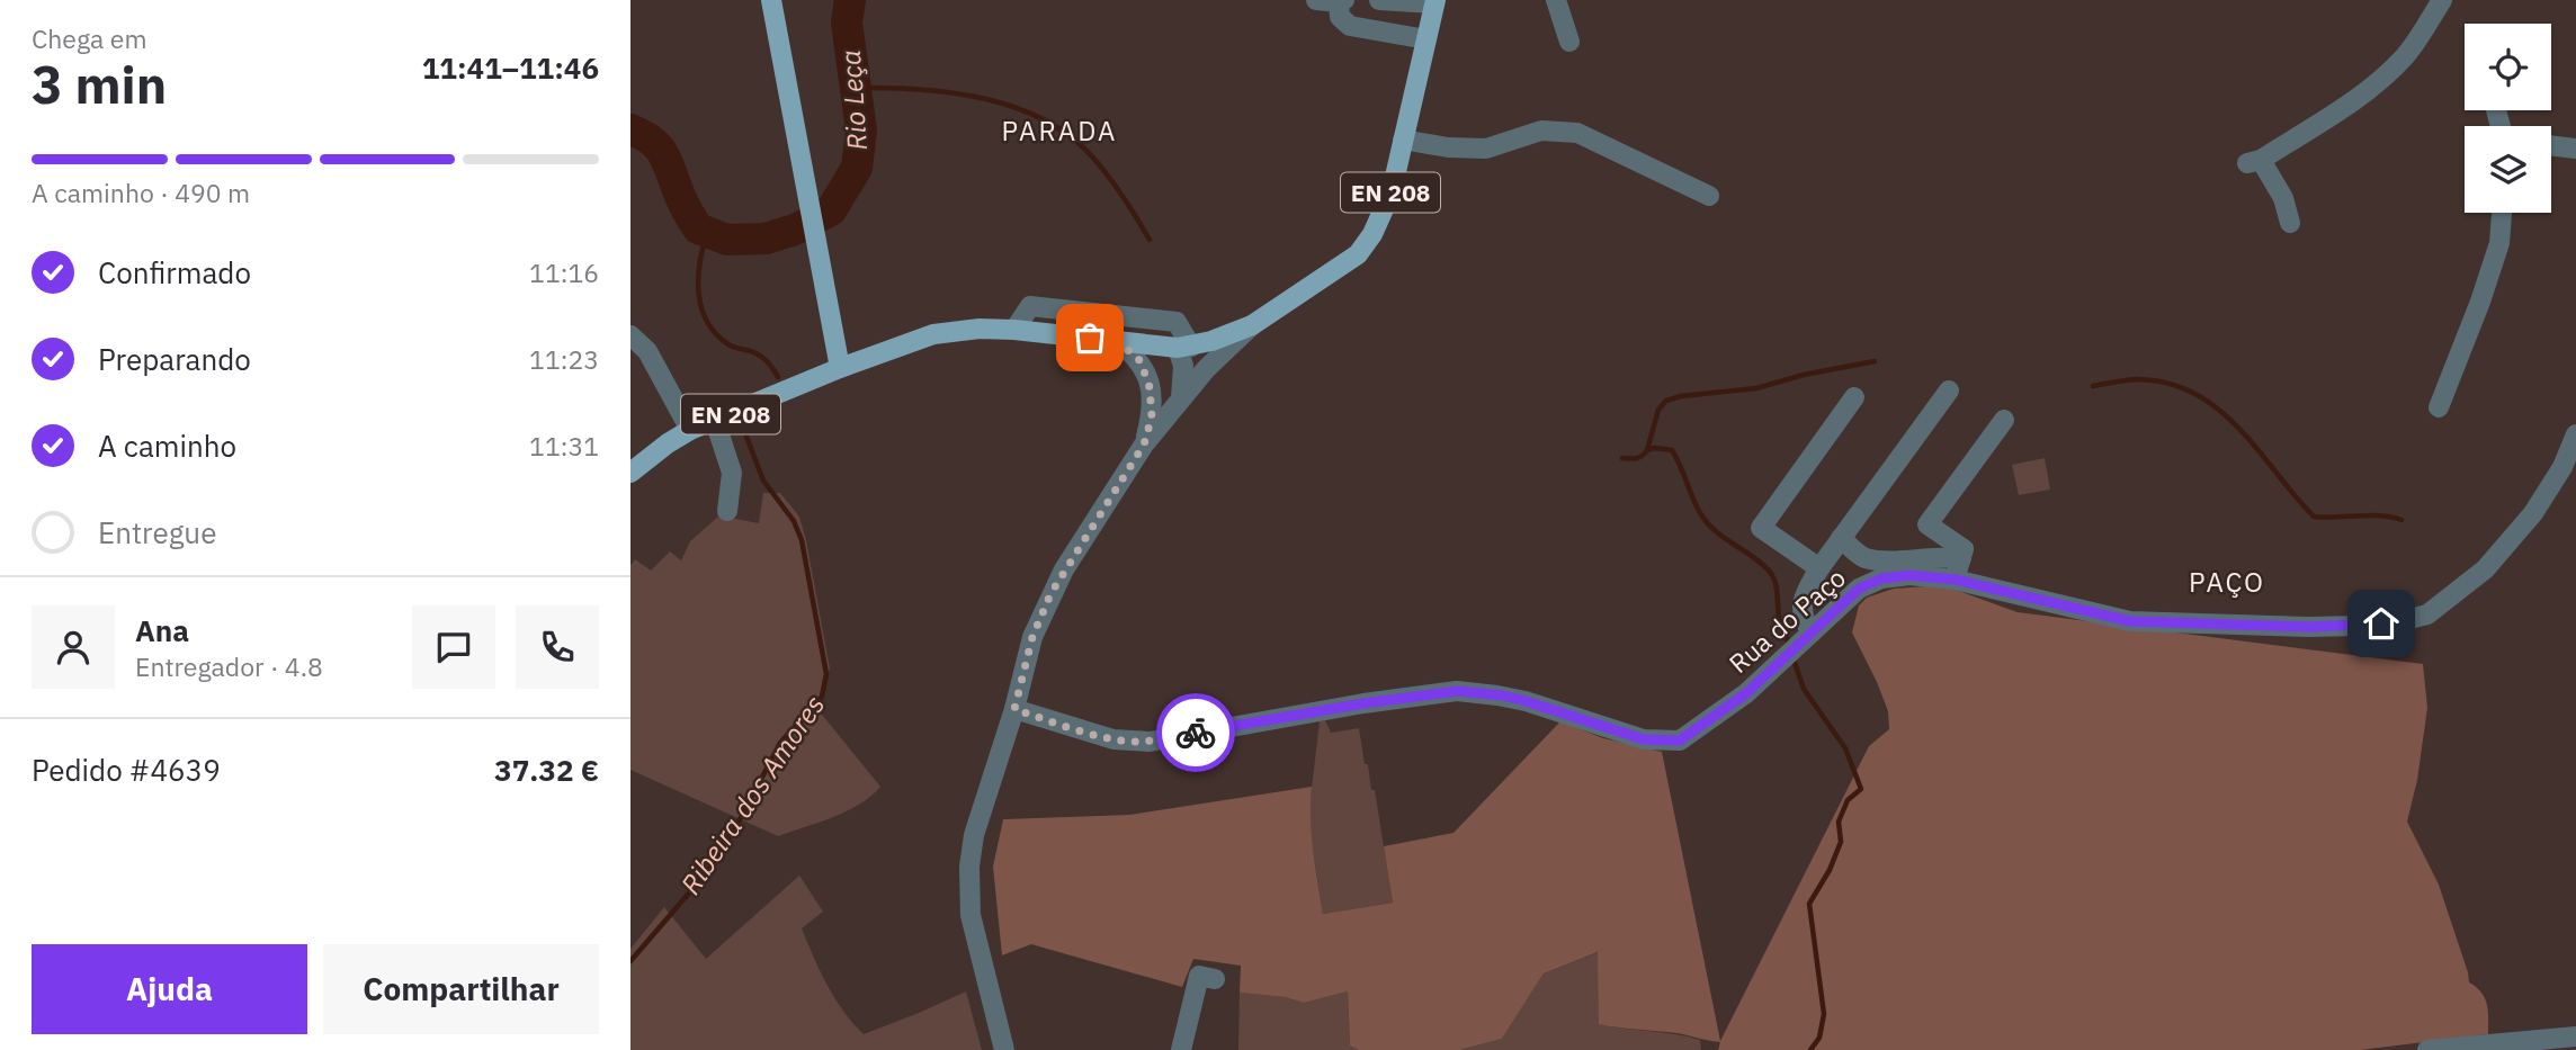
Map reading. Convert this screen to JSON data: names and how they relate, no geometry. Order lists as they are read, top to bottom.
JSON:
{
  "streets": {
    "main road": ["EN 208"],
    "street": ["Rua do Paço"]
  },
  "districts": ["PARADA", "PAÇO"],
  "water": ["Rio Leça", "Ribeira dos Amores"],
  "page": {
    "heading": ["3 min", "Chega em", "11:41–11:46"],
    "panel": [
      "Ana",
      "Entregador · 4.8",
      "Pedido #4639",
      "37.32 €"
    ],
    "bar": "A caminho · 490 m",
    "list": [
      ["Confirmado", "11:16"],
      ["Preparando", "11:23"],
      ["A caminho", "11:31"],
      "Entregue"
    ],
    "buttons": ["Ajuda", "Compartilhar"]
  }
}
